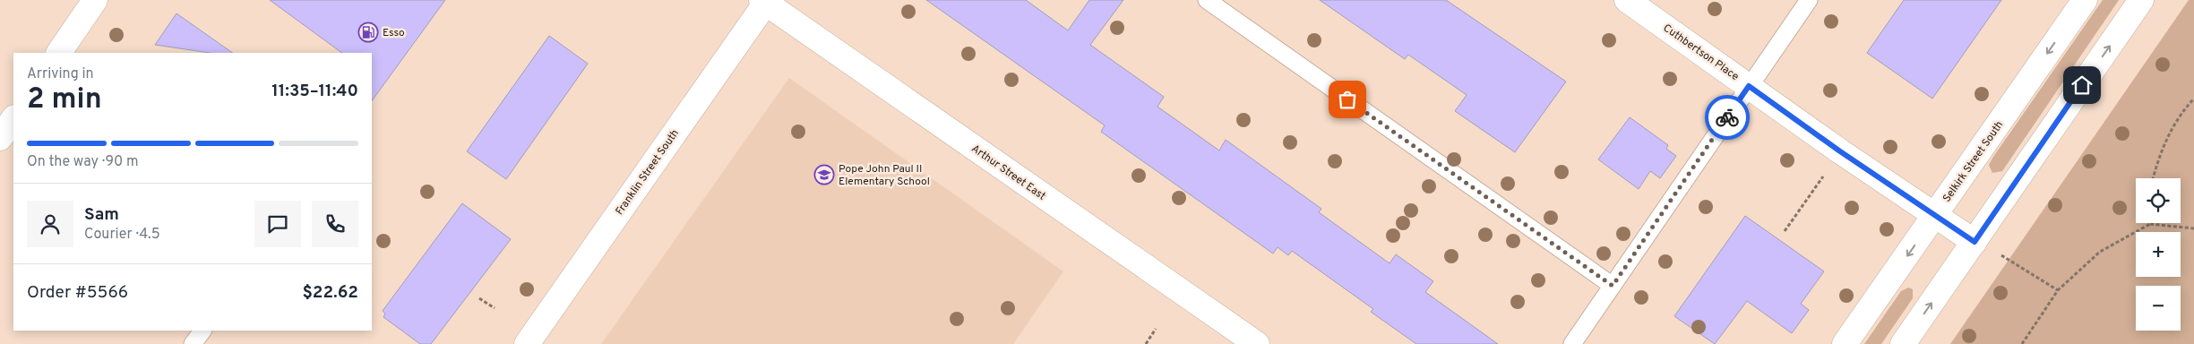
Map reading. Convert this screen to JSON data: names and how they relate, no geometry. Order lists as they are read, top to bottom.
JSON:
{
  "streets": {
    "street": [
      "Cuthbertson Place",
      "Selkirk Street South",
      "Franklin Street South",
      "Arthur Street East"
    ]
  },
  "crossings": [
    ["Cuthbertson Place", "Selkirk Street South"],
    ["Franklin Street South", "Arthur Street East"]
  ],
  "places": {
    "fuel station": ["Esso"],
    "school or university": ["Pope John Paul II Elementary School"]
  },
  "page": {
    "heading": ["2 min", "Arriving in", "11:35–11:40"],
    "panel": [
      "Sam",
      "Courier · 4.5",
      "Order #5566",
      "$22.62"
    ],
    "bar": "On the way · 90 m",
    "map_buttons": ["+", "−"]
  }
}
